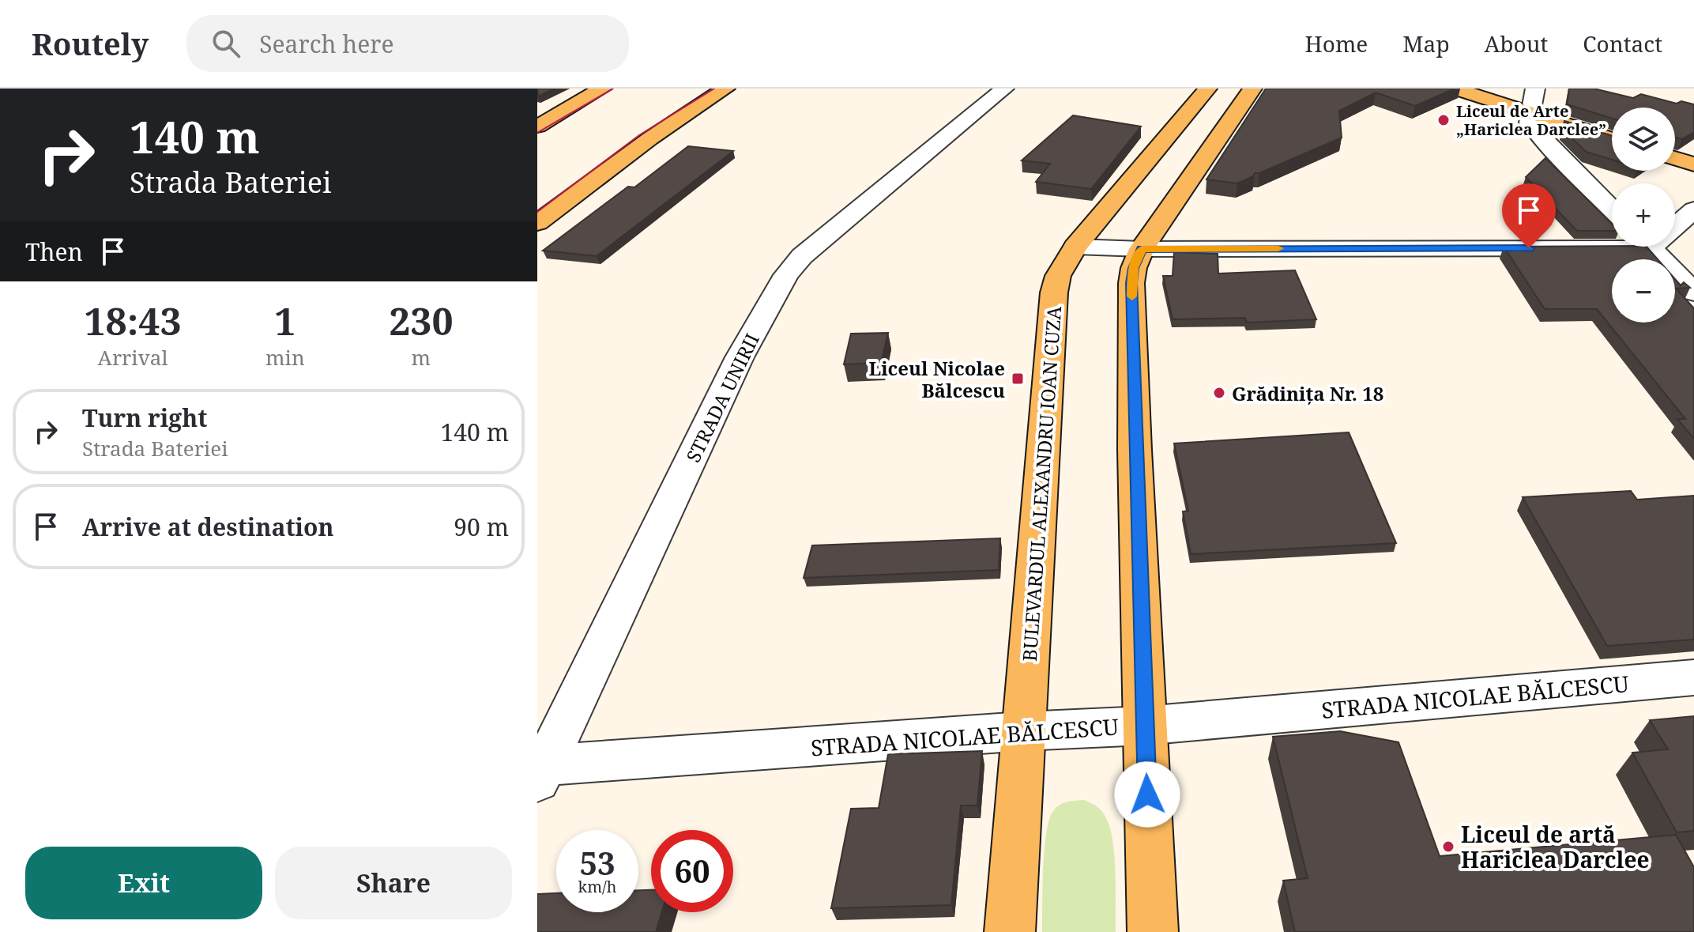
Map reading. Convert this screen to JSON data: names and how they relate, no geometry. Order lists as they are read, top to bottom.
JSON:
{
  "streets": {
    "main road": ["BULEVARDUL ALEXANDRU IOAN CUZA"],
    "street": ["STRADA UNIRII", "STRADA NICOLAE BĂLCESCU"]
  },
  "crossings": [
    ["STRADA UNIRII", "STRADA NICOLAE BĂLCESCU"],
    ["BULEVARDUL ALEXANDRU IOAN CUZA", "STRADA NICOLAE BĂLCESCU"]
  ],
  "places": {
    "other": ["Liceul de Arte „Hariclea Darclee”", "Grădinița Nr. 18", "Liceul de artă Hariclea Darclee"],
    "transit": ["Liceul Nicolae Bălcescu"]
  },
  "page": {
    "header": "Routely",
    "search": "Search here",
    "nav": [
      "Home",
      "Map",
      "About",
      "Contact"
    ],
    "turn": ["140 m", "Strada Bateriei"],
    "map_buttons": ["+", "−"],
    "then": "Then",
    "eta": [
      "18:43",
      "Arrival",
      "1",
      "min",
      "230",
      "m"
    ],
    "list": [
      {
        "name": "Turn right",
        "note": "Strada Bateriei",
        "value": "140 m"
      },
      {
        "name": "Arrive at destination",
        "value": "90 m"
      }
    ],
    "speed": "53 km/h",
    "limit": "60",
    "buttons": ["Exit", "Share"]
  }
}
